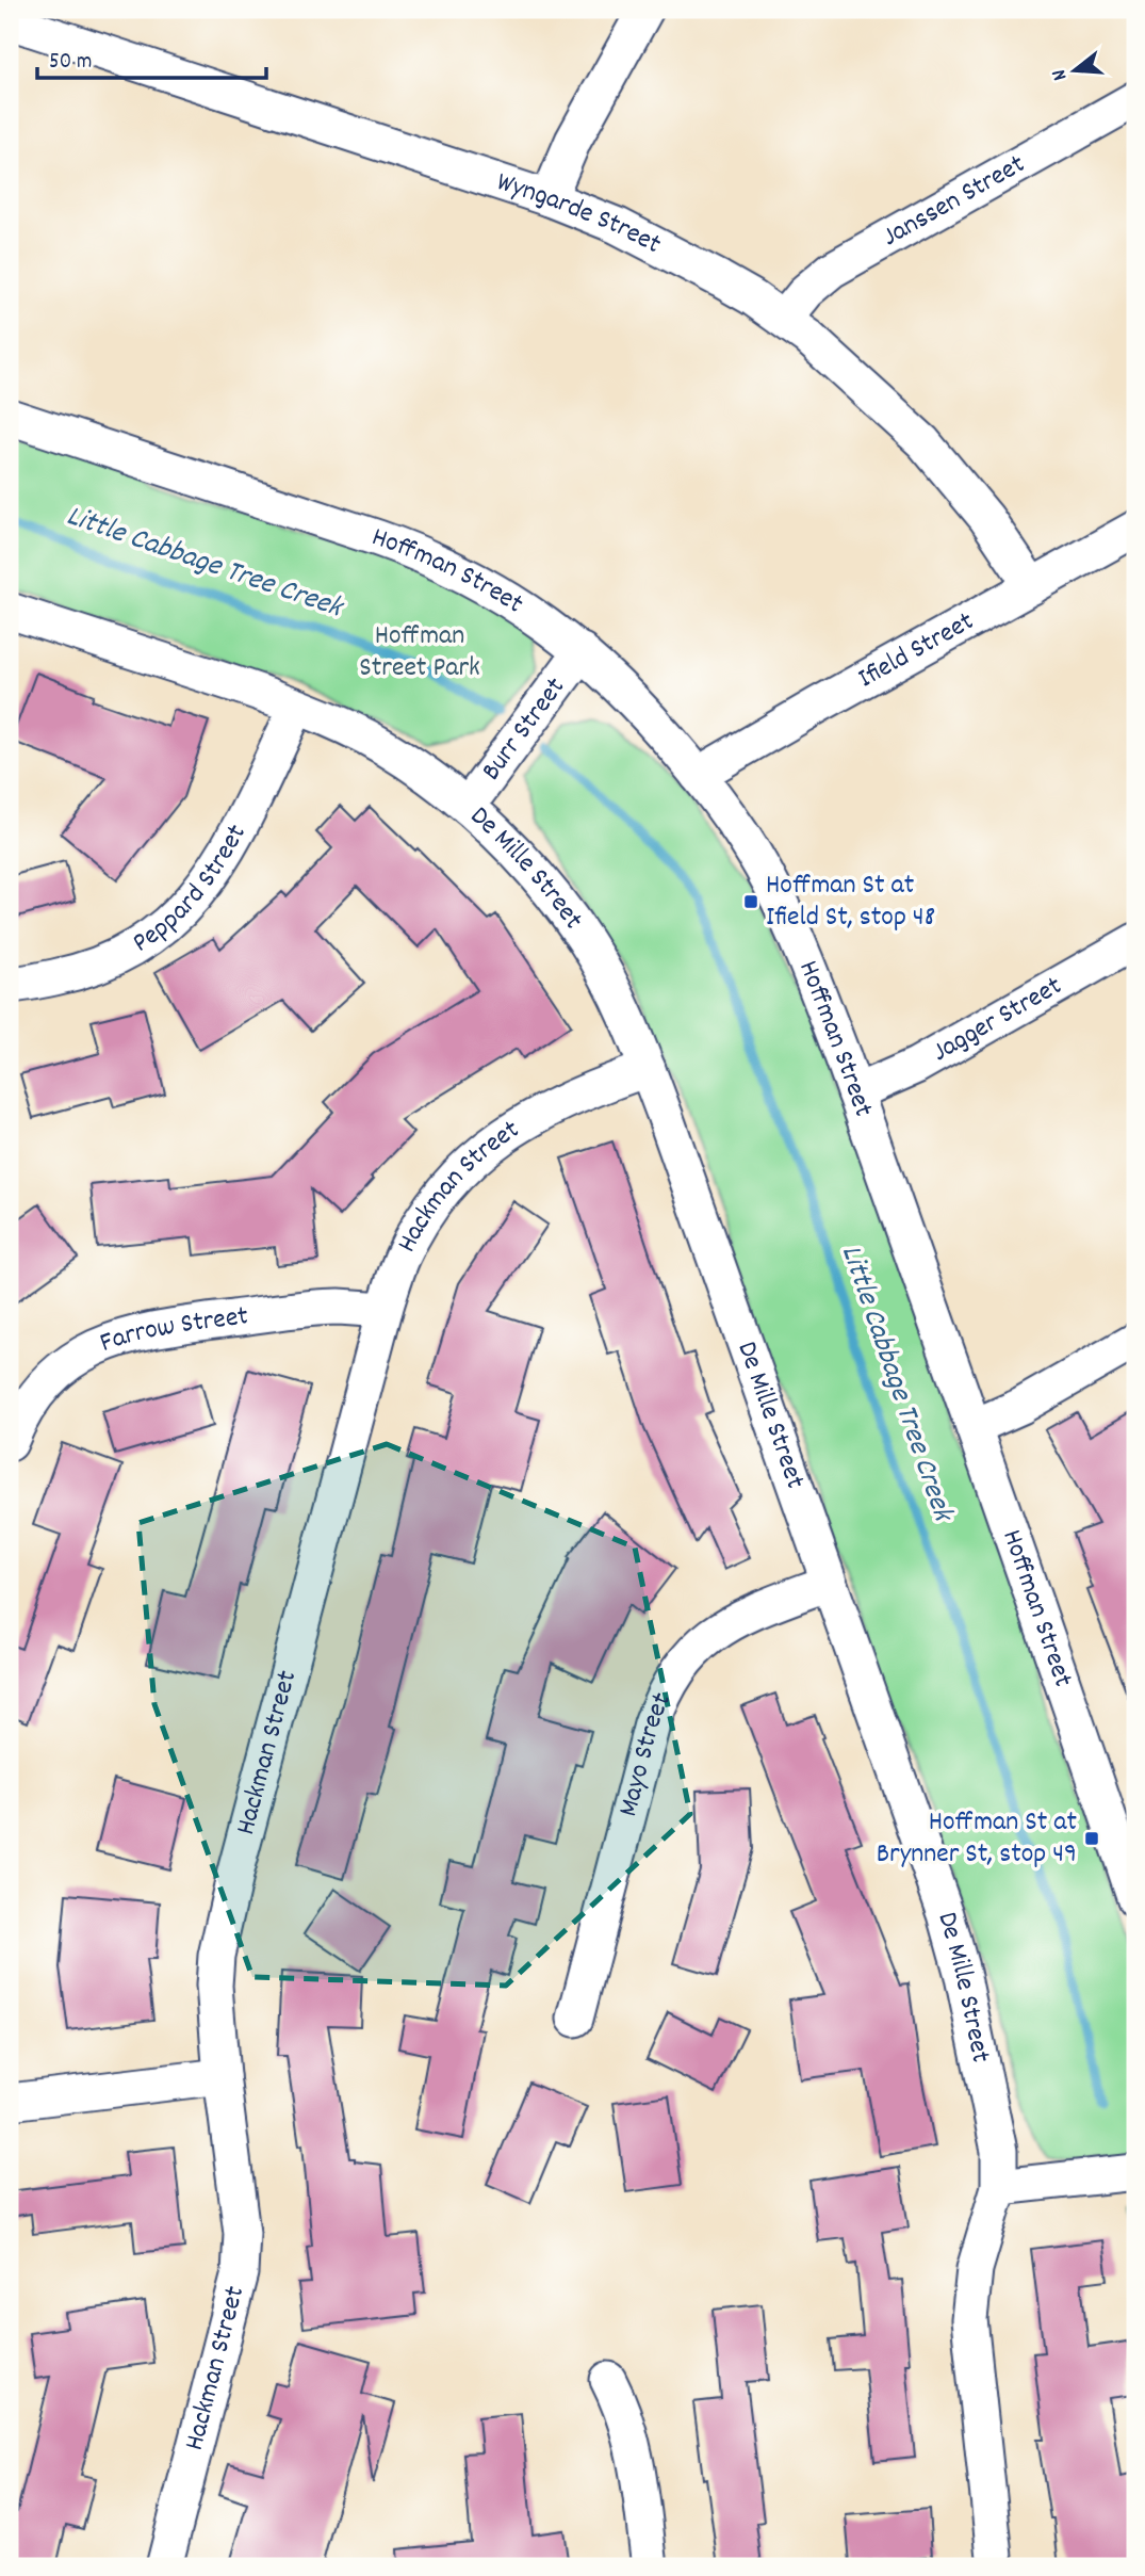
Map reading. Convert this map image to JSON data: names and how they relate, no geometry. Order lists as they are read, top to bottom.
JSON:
{
  "streets": {
    "street": [
      "Janssen Street",
      "Wyngarde Street",
      "Hoffman Street",
      "Ifield Street",
      "Burr Street",
      "De Mille Street",
      "Peppard Street",
      "Jagger Street",
      "Hackman Street",
      "Farrow Street",
      "Mayo Street"
    ]
  },
  "crossings": [
    ["Janssen Street", "Wyngarde Street"],
    ["Wyngarde Street", "Ifield Street"],
    ["Hoffman Street", "Ifield Street"],
    ["Hoffman Street", "Burr Street"],
    ["Hoffman Street", "Jagger Street"],
    ["Burr Street", "De Mille Street"],
    ["De Mille Street", "Peppard Street"],
    ["De Mille Street", "Hackman Street"],
    ["De Mille Street", "Mayo Street"],
    ["Hackman Street", "Farrow Street"]
  ],
  "water": ["Little Cabbage Tree Creek"],
  "parks": ["Hoffman Street Park"],
  "places": {
    "transit": ["Hoffman St at Ifield St, stop 48", "Hoffman St at Brynner St, stop 49"]
  },
  "scale_bar": "50 m",
  "north": "left"
}
